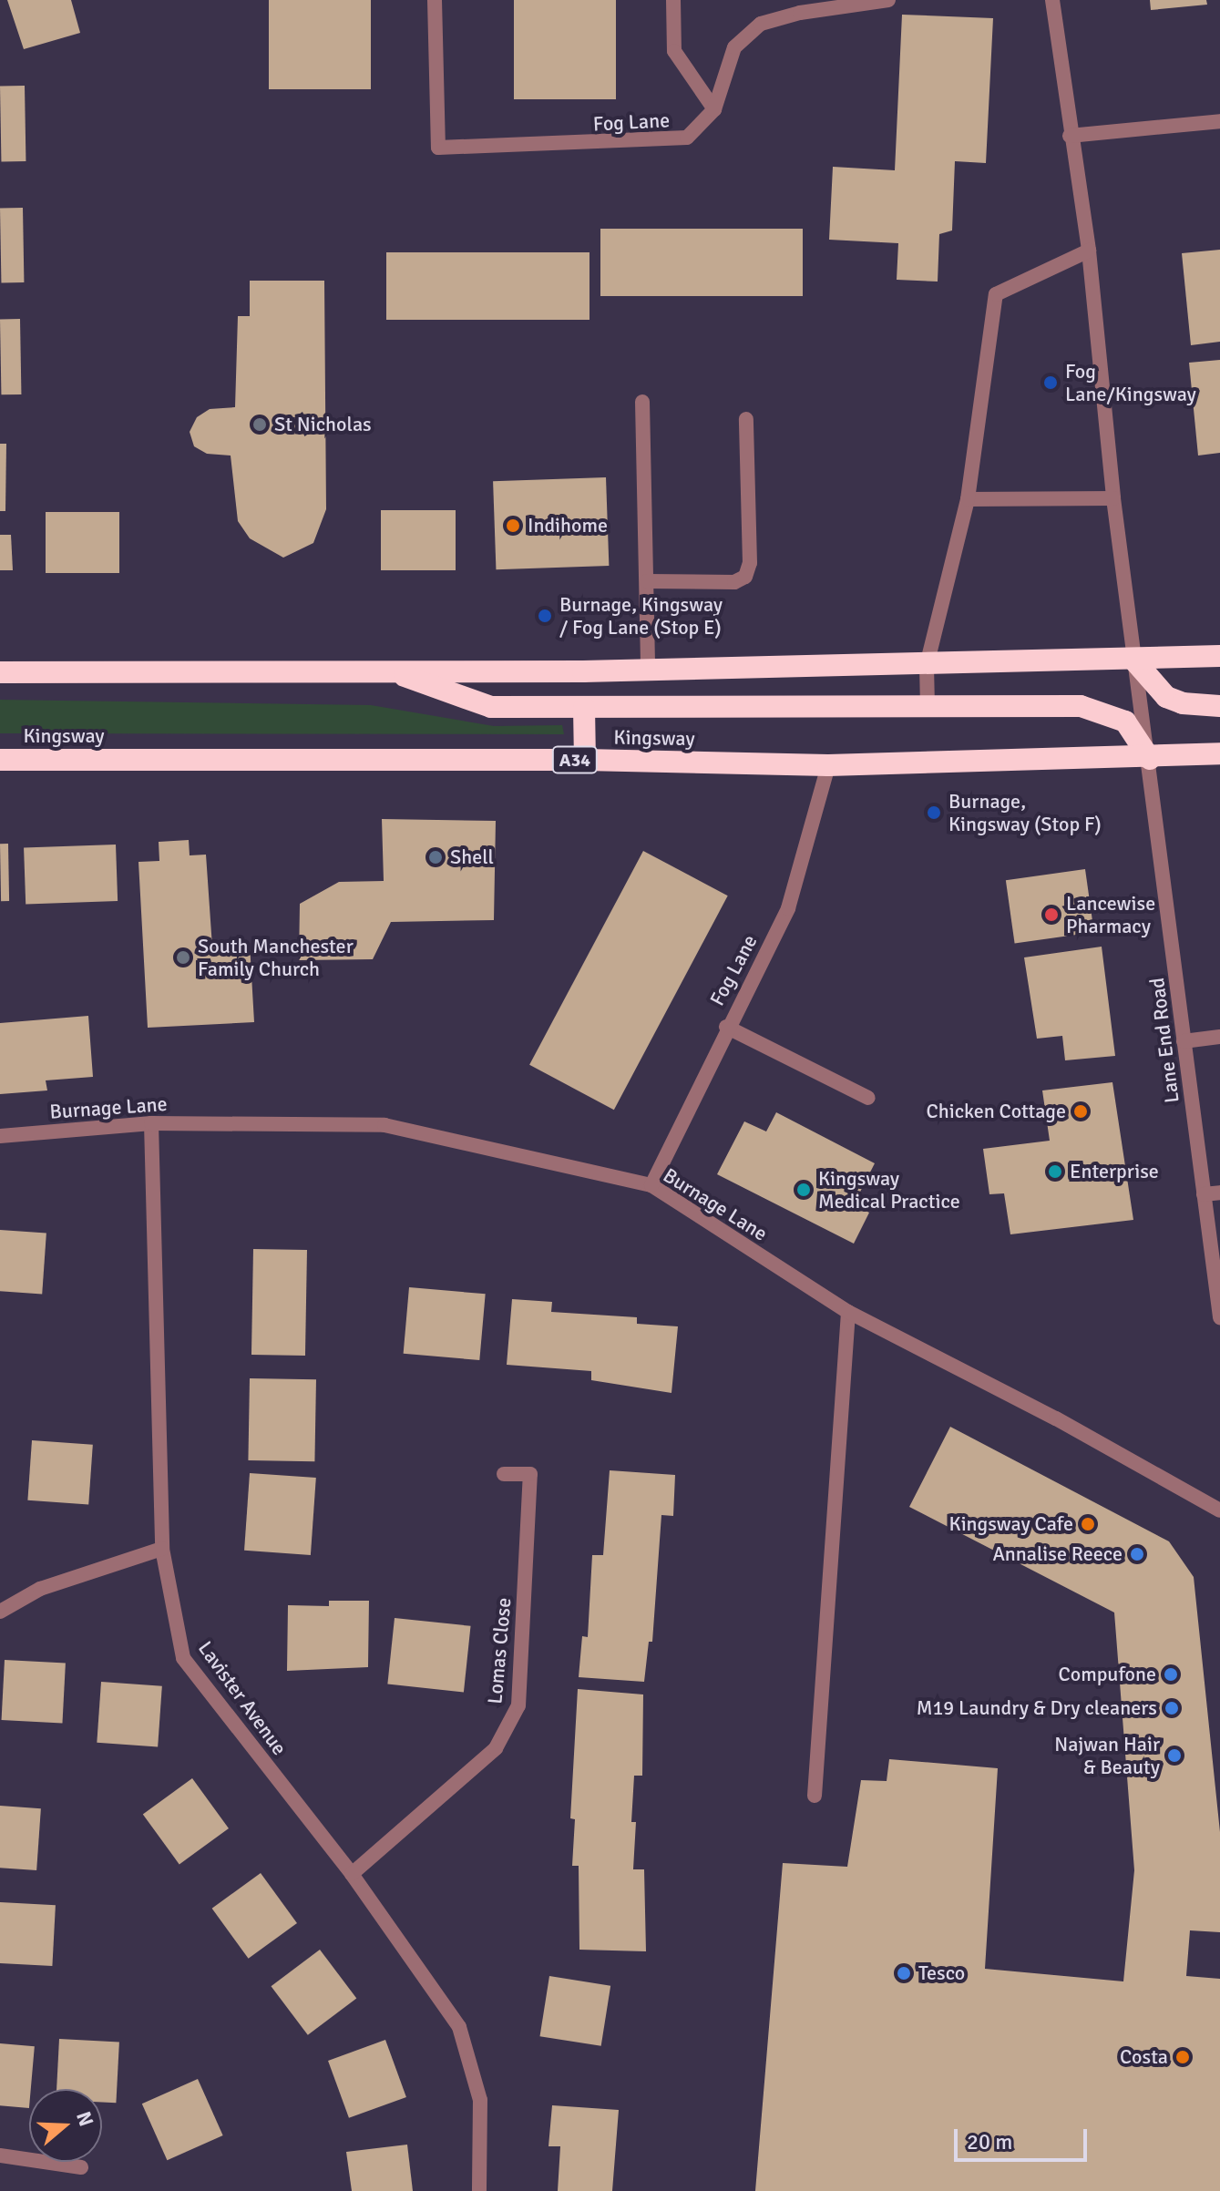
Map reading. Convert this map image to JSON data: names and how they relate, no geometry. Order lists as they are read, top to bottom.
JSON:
{
  "streets": {
    "highway": ["Kingsway", "A34"],
    "street": [
      "Fog Lane",
      "Lane End Road",
      "Burnage Lane",
      "Lomas Close",
      "Lavister Avenue"
    ]
  },
  "crossings": [
    ["Fog Lane", "Kingsway"],
    ["Fog Lane", "Burnage Lane"],
    ["Kingsway", "Lane End Road"],
    ["Burnage Lane", "Lavister Avenue"],
    ["Lomas Close", "Lavister Avenue"]
  ],
  "places": [
    "Fog Lane/Kingsway",
    "St Nicholas",
    "Indihome",
    "Burnage, Kingsway / Fog Lane (Stop E)",
    "Burnage, Kingsway (Stop F)",
    "Shell",
    "Lancewise Pharmacy",
    "South Manchester Family Church",
    "Chicken Cottage",
    "Enterprise",
    "Kingsway Medical Practice",
    "Kingsway Cafe",
    "Annalise Reece",
    "Compufone",
    "M19 Laundry & Dry cleaners",
    "Najwan Hair & Beauty",
    "Tesco",
    "Costa"
  ],
  "scale_bar": "20 m",
  "north": "right"
}
